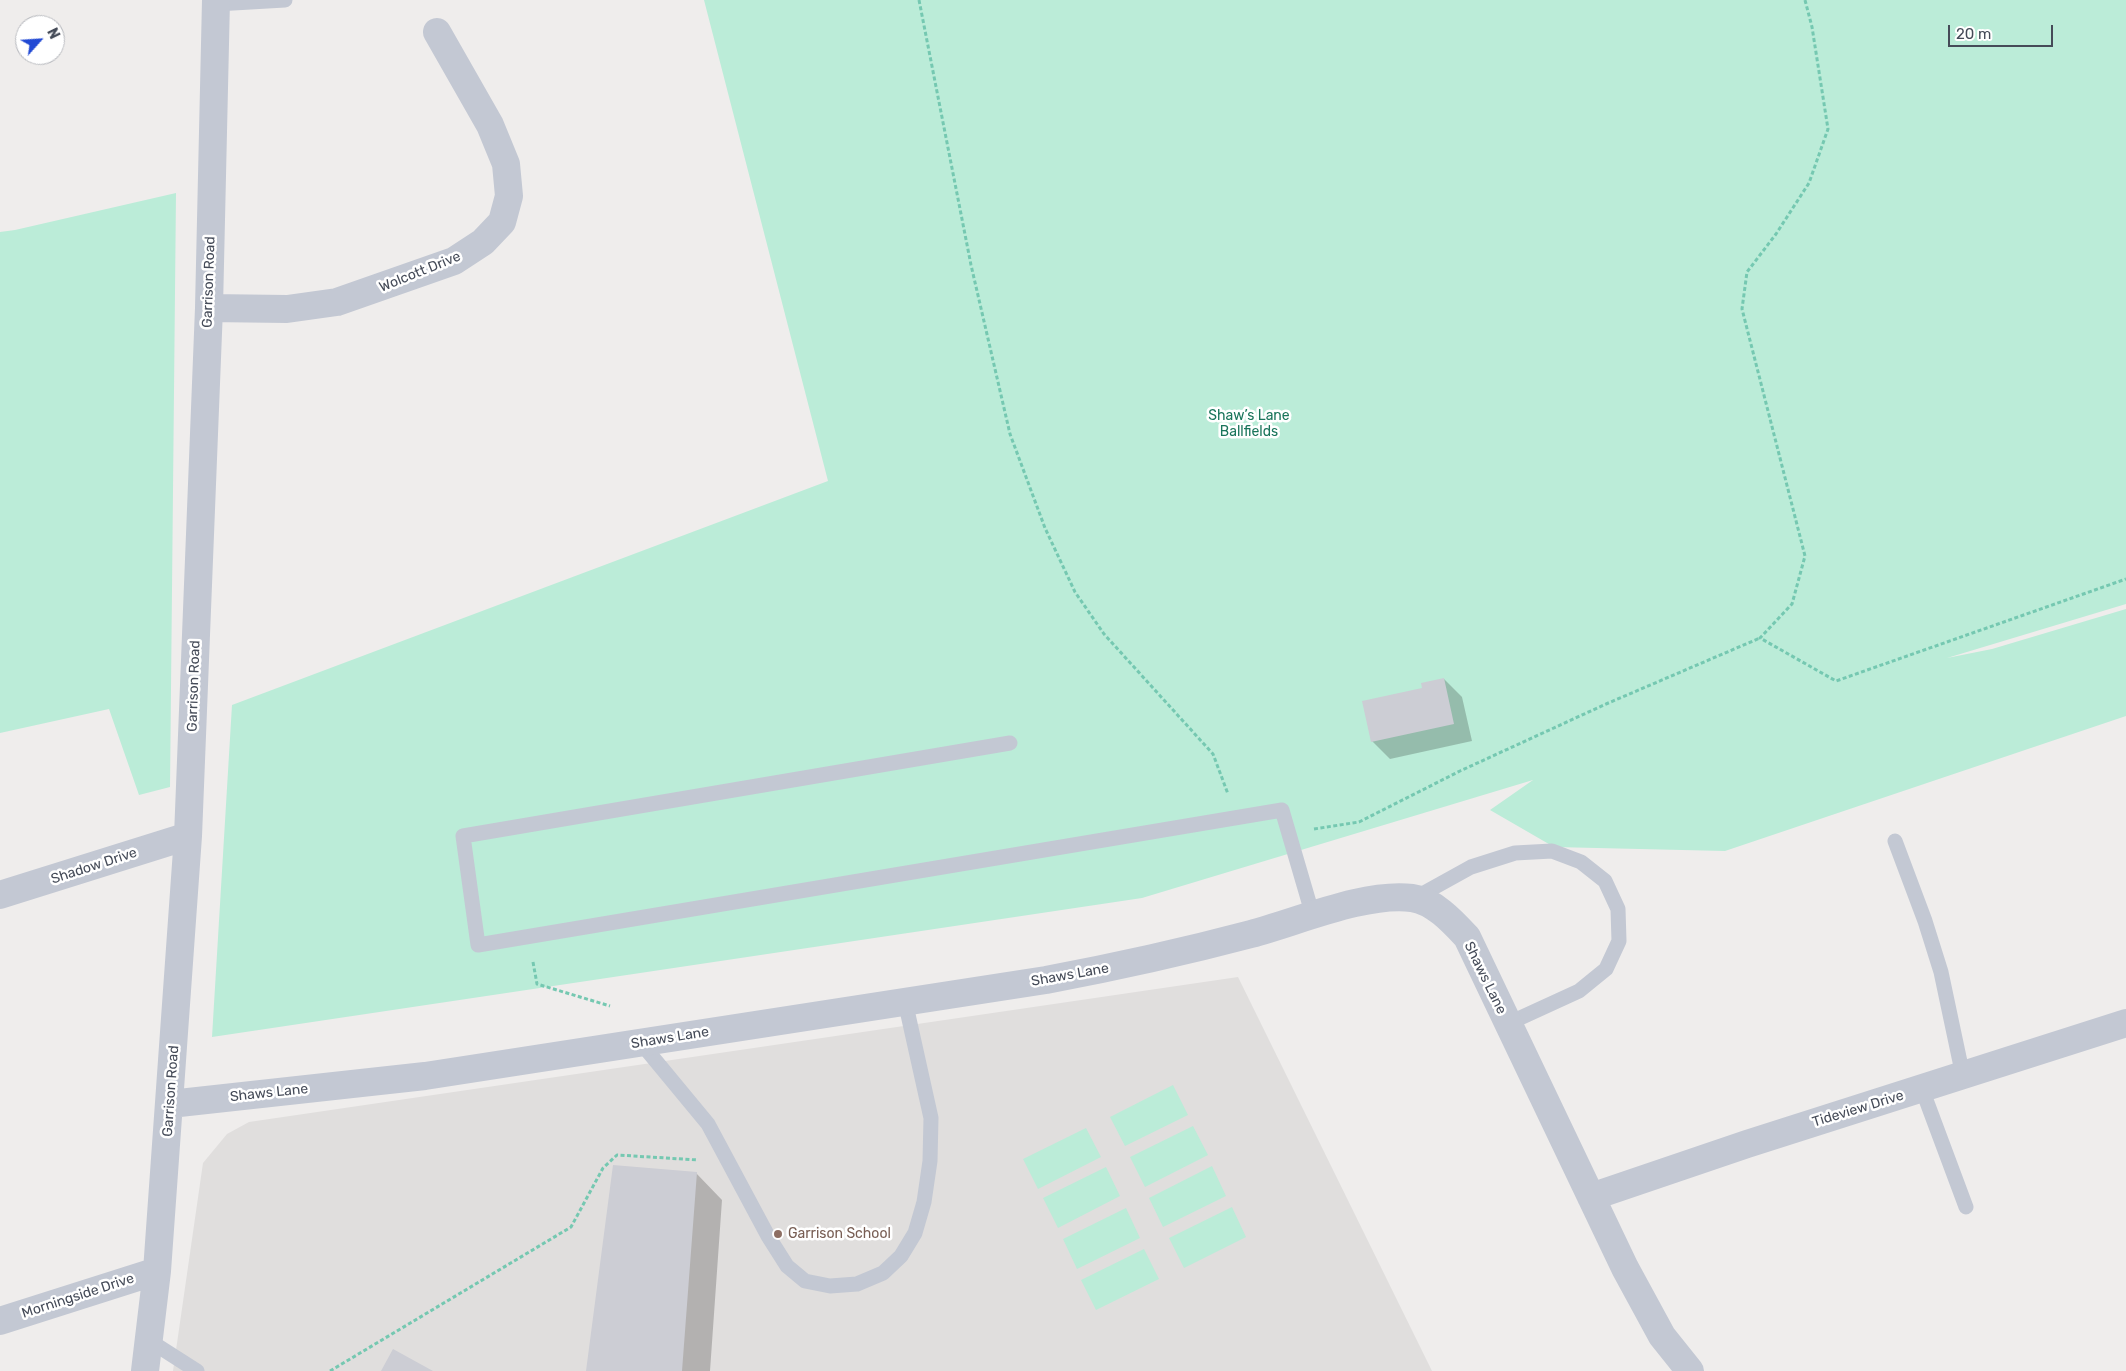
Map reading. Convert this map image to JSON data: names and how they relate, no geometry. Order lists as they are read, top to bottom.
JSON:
{
  "streets": {
    "street": [
      "Wolcott Drive",
      "Garrison Road",
      "Shadow Drive",
      "Shaws Lane",
      "Tideview Drive",
      "Morningside Drive"
    ]
  },
  "crossings": [
    ["Wolcott Drive", "Garrison Road"],
    ["Garrison Road", "Shadow Drive"],
    ["Garrison Road", "Shaws Lane"],
    ["Garrison Road", "Morningside Drive"],
    ["Shaws Lane", "Tideview Drive"]
  ],
  "parks": ["Shaw’s Lane Ballfields"],
  "places": ["Garrison School"],
  "scale_bar": "20 m",
  "north": "top right"
}
